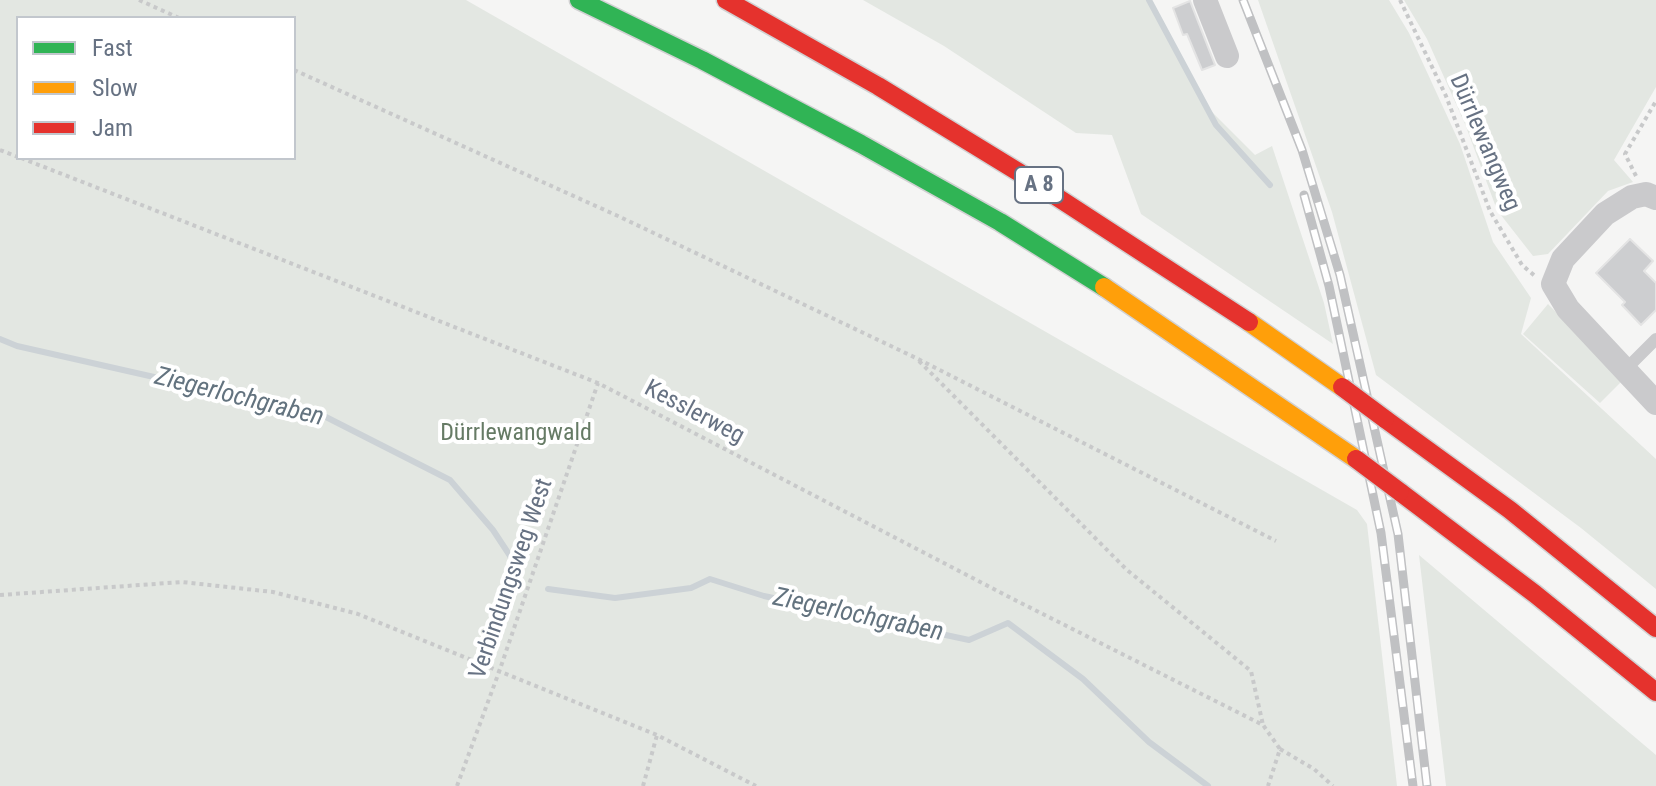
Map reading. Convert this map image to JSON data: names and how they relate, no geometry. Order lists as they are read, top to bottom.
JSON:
{
  "streets": {
    "highway": ["A 8"],
    "path": ["Dürrlewangweg", "Kesslerweg", "Verbindungsweg West"]
  },
  "crossings": [
    ["Kesslerweg", "Verbindungsweg West"]
  ],
  "water": ["Ziegerlochgraben"],
  "parks": ["Dürrlewangwald"],
  "legend": ["Fast", "Slow", "Jam"]
}
